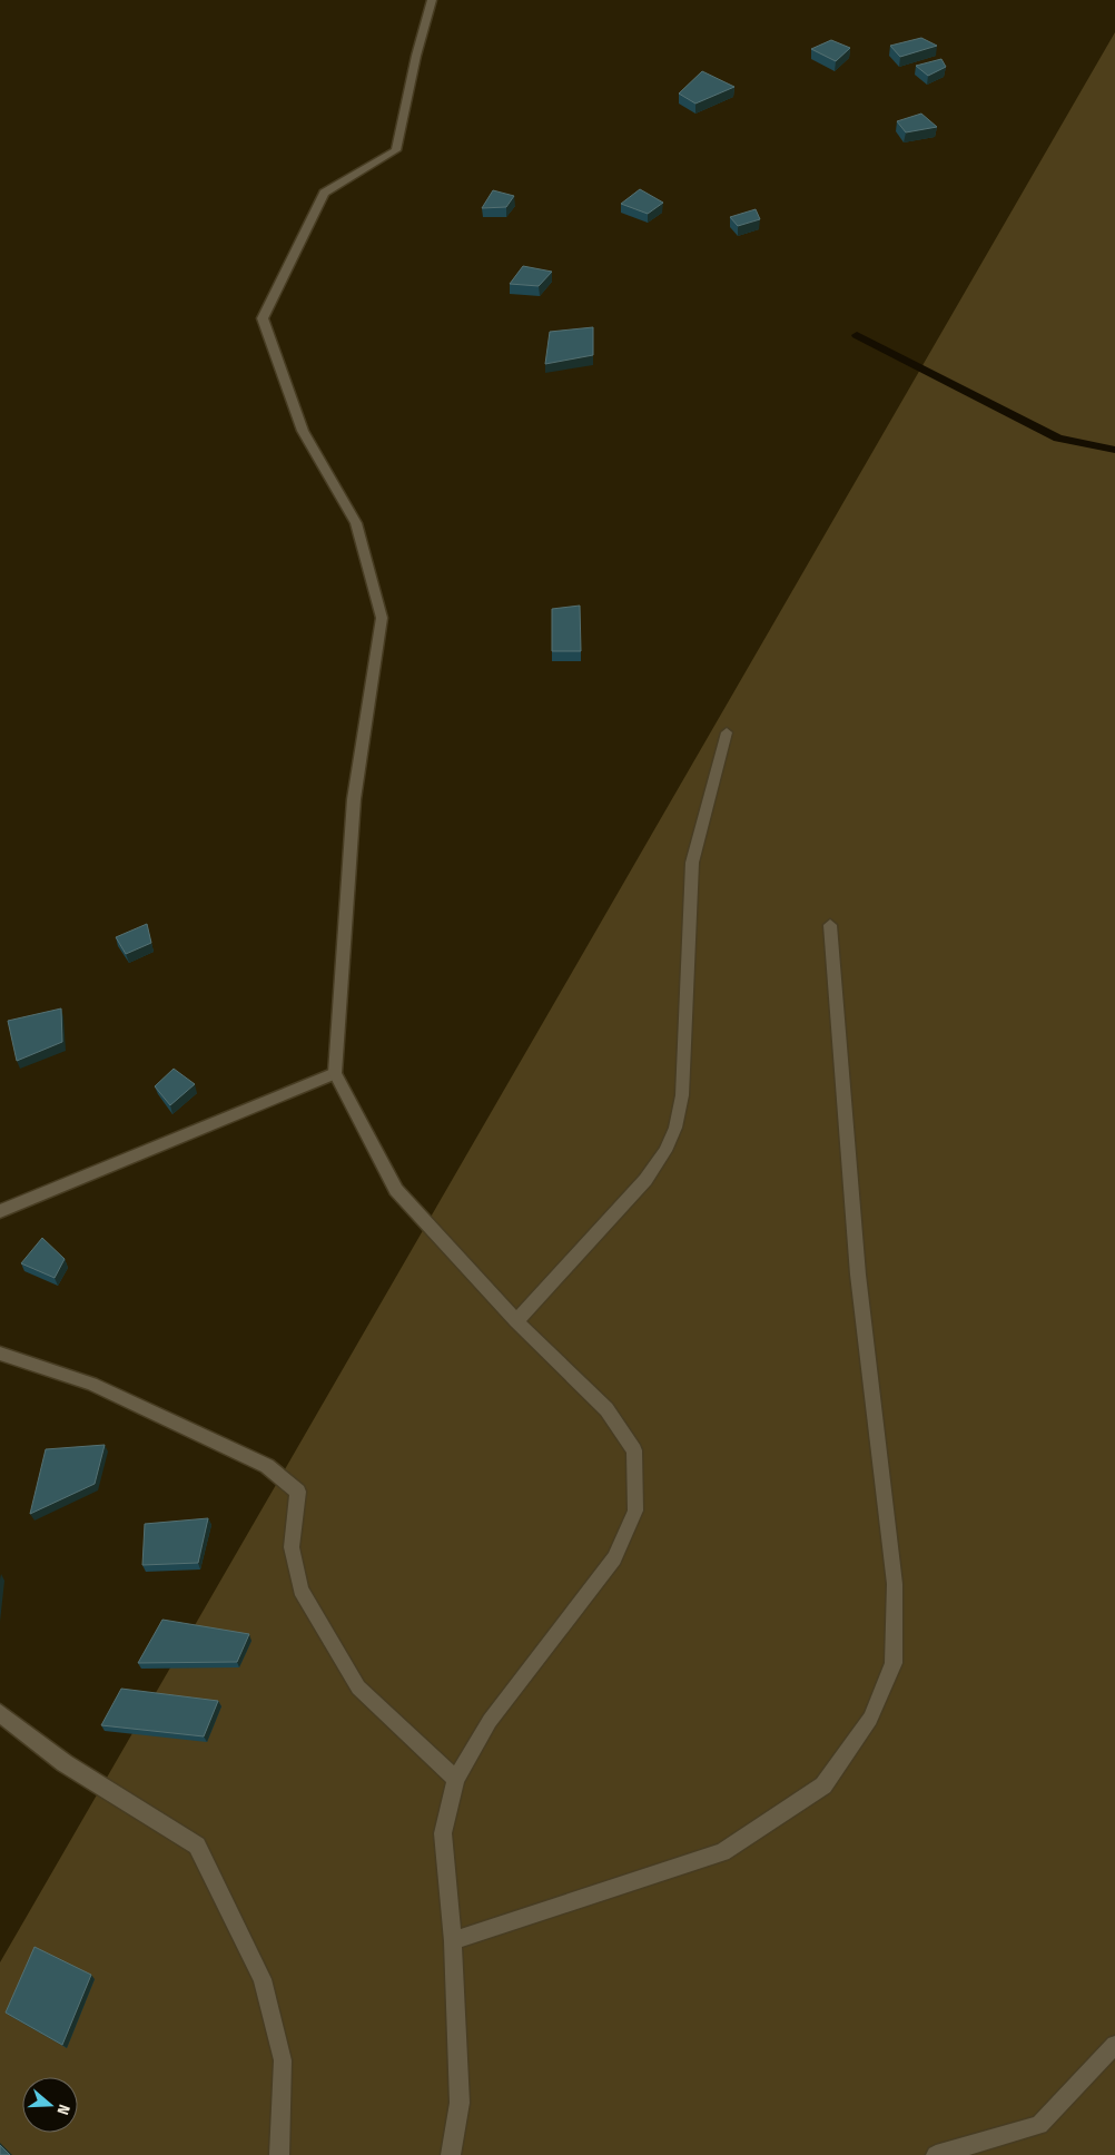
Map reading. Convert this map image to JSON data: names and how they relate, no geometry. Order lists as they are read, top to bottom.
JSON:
{
  "north": "right"
}
